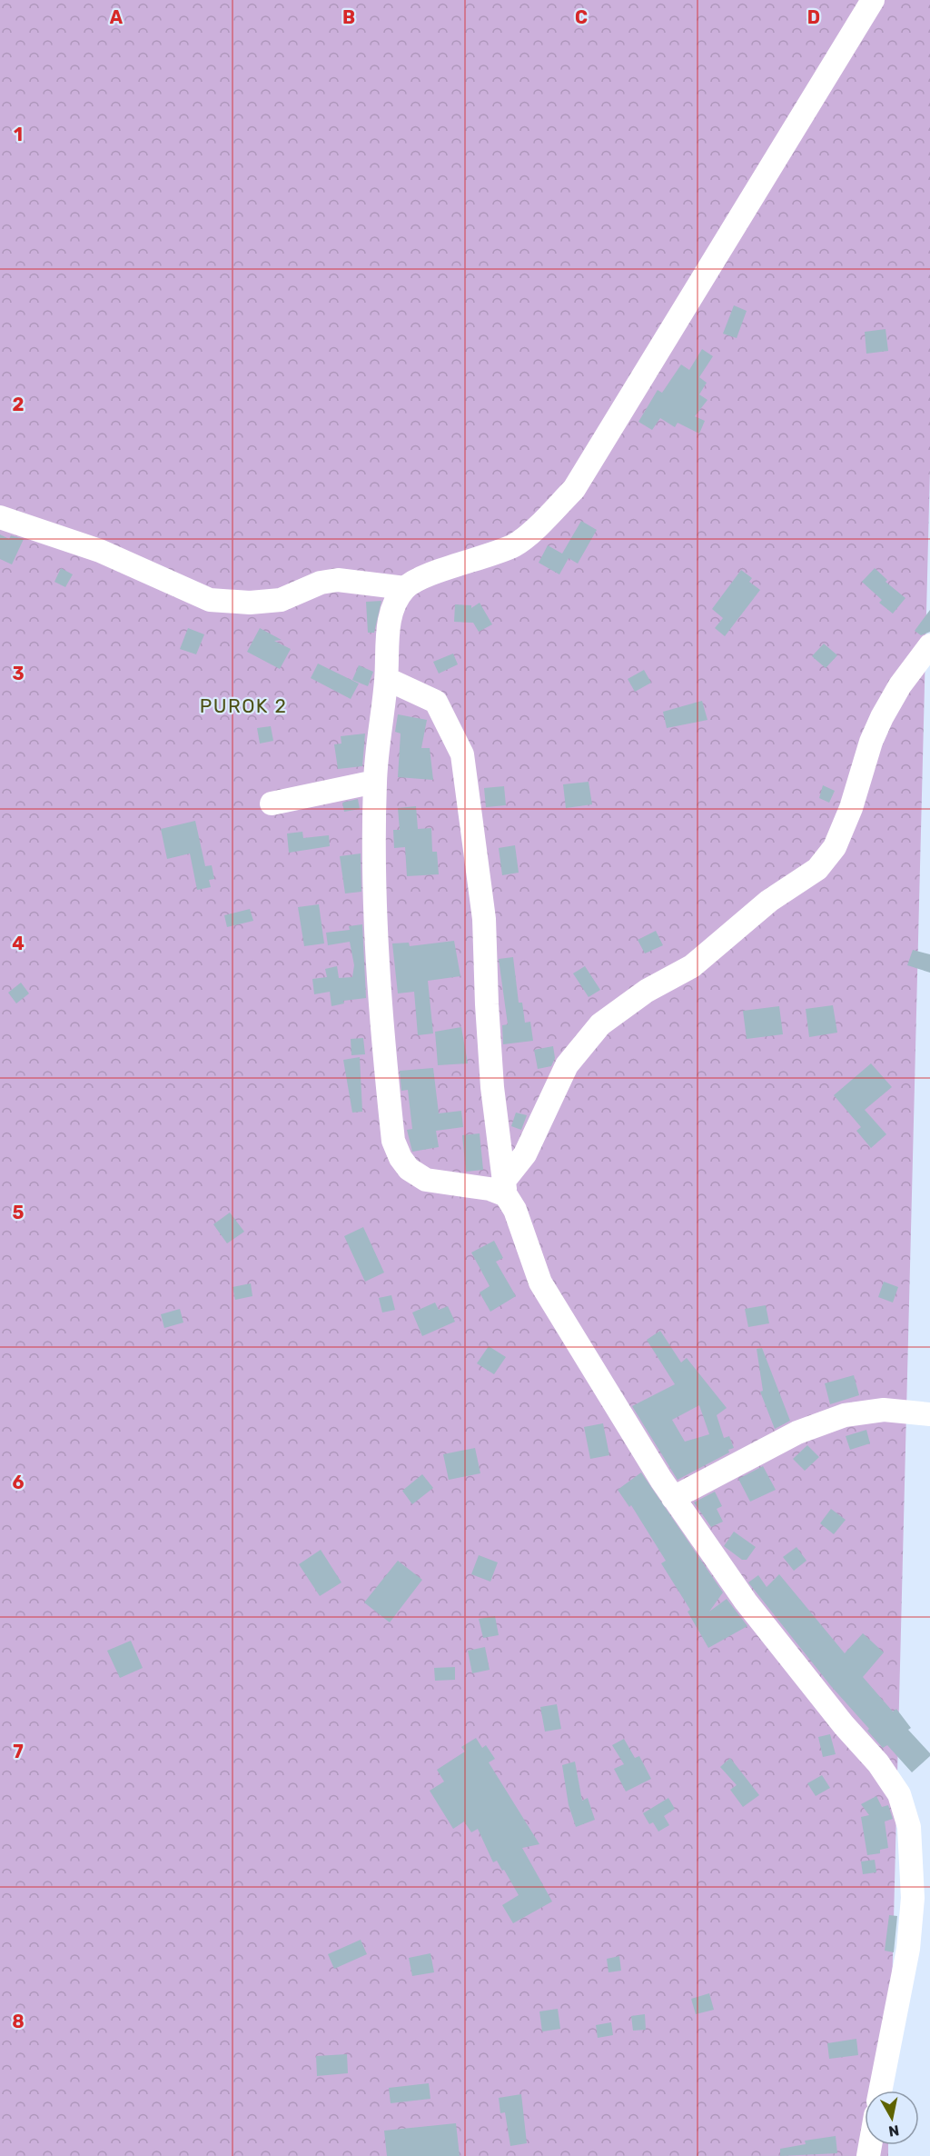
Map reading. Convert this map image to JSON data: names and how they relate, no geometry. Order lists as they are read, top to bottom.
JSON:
{
  "districts": ["PUROK 2"],
  "north": "bottom",
  "grid": {
    "columns": [
      "A",
      "B",
      "C",
      "D"
    ],
    "rows": [
      "1",
      "2",
      "3",
      "4",
      "5",
      "6",
      "7",
      "8"
    ]
  }
}
